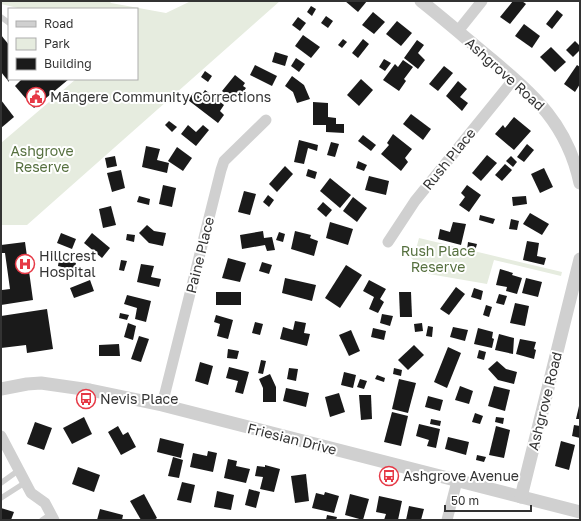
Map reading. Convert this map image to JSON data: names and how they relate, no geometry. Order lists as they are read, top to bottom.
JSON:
{
  "streets": {
    "street": [
      "Ashgrove Road",
      "Rush Place",
      "Paine Place",
      "Friesian Drive"
    ]
  },
  "crossings": [
    ["Ashgrove Road", "Rush Place"],
    ["Ashgrove Road", "Friesian Drive"],
    ["Paine Place", "Friesian Drive"]
  ],
  "parks": ["Ashgrove Reserve", "Rush Place Reserve"],
  "places": {
    "public building": ["Māngere Community Corrections"],
    "hospital": ["Hillcrest Hospital"],
    "bus stop": ["Nevis Place", "Ashgrove Avenue"]
  },
  "legend": ["Road", "Park", "Building"],
  "scale_bar": "50 m"
}
